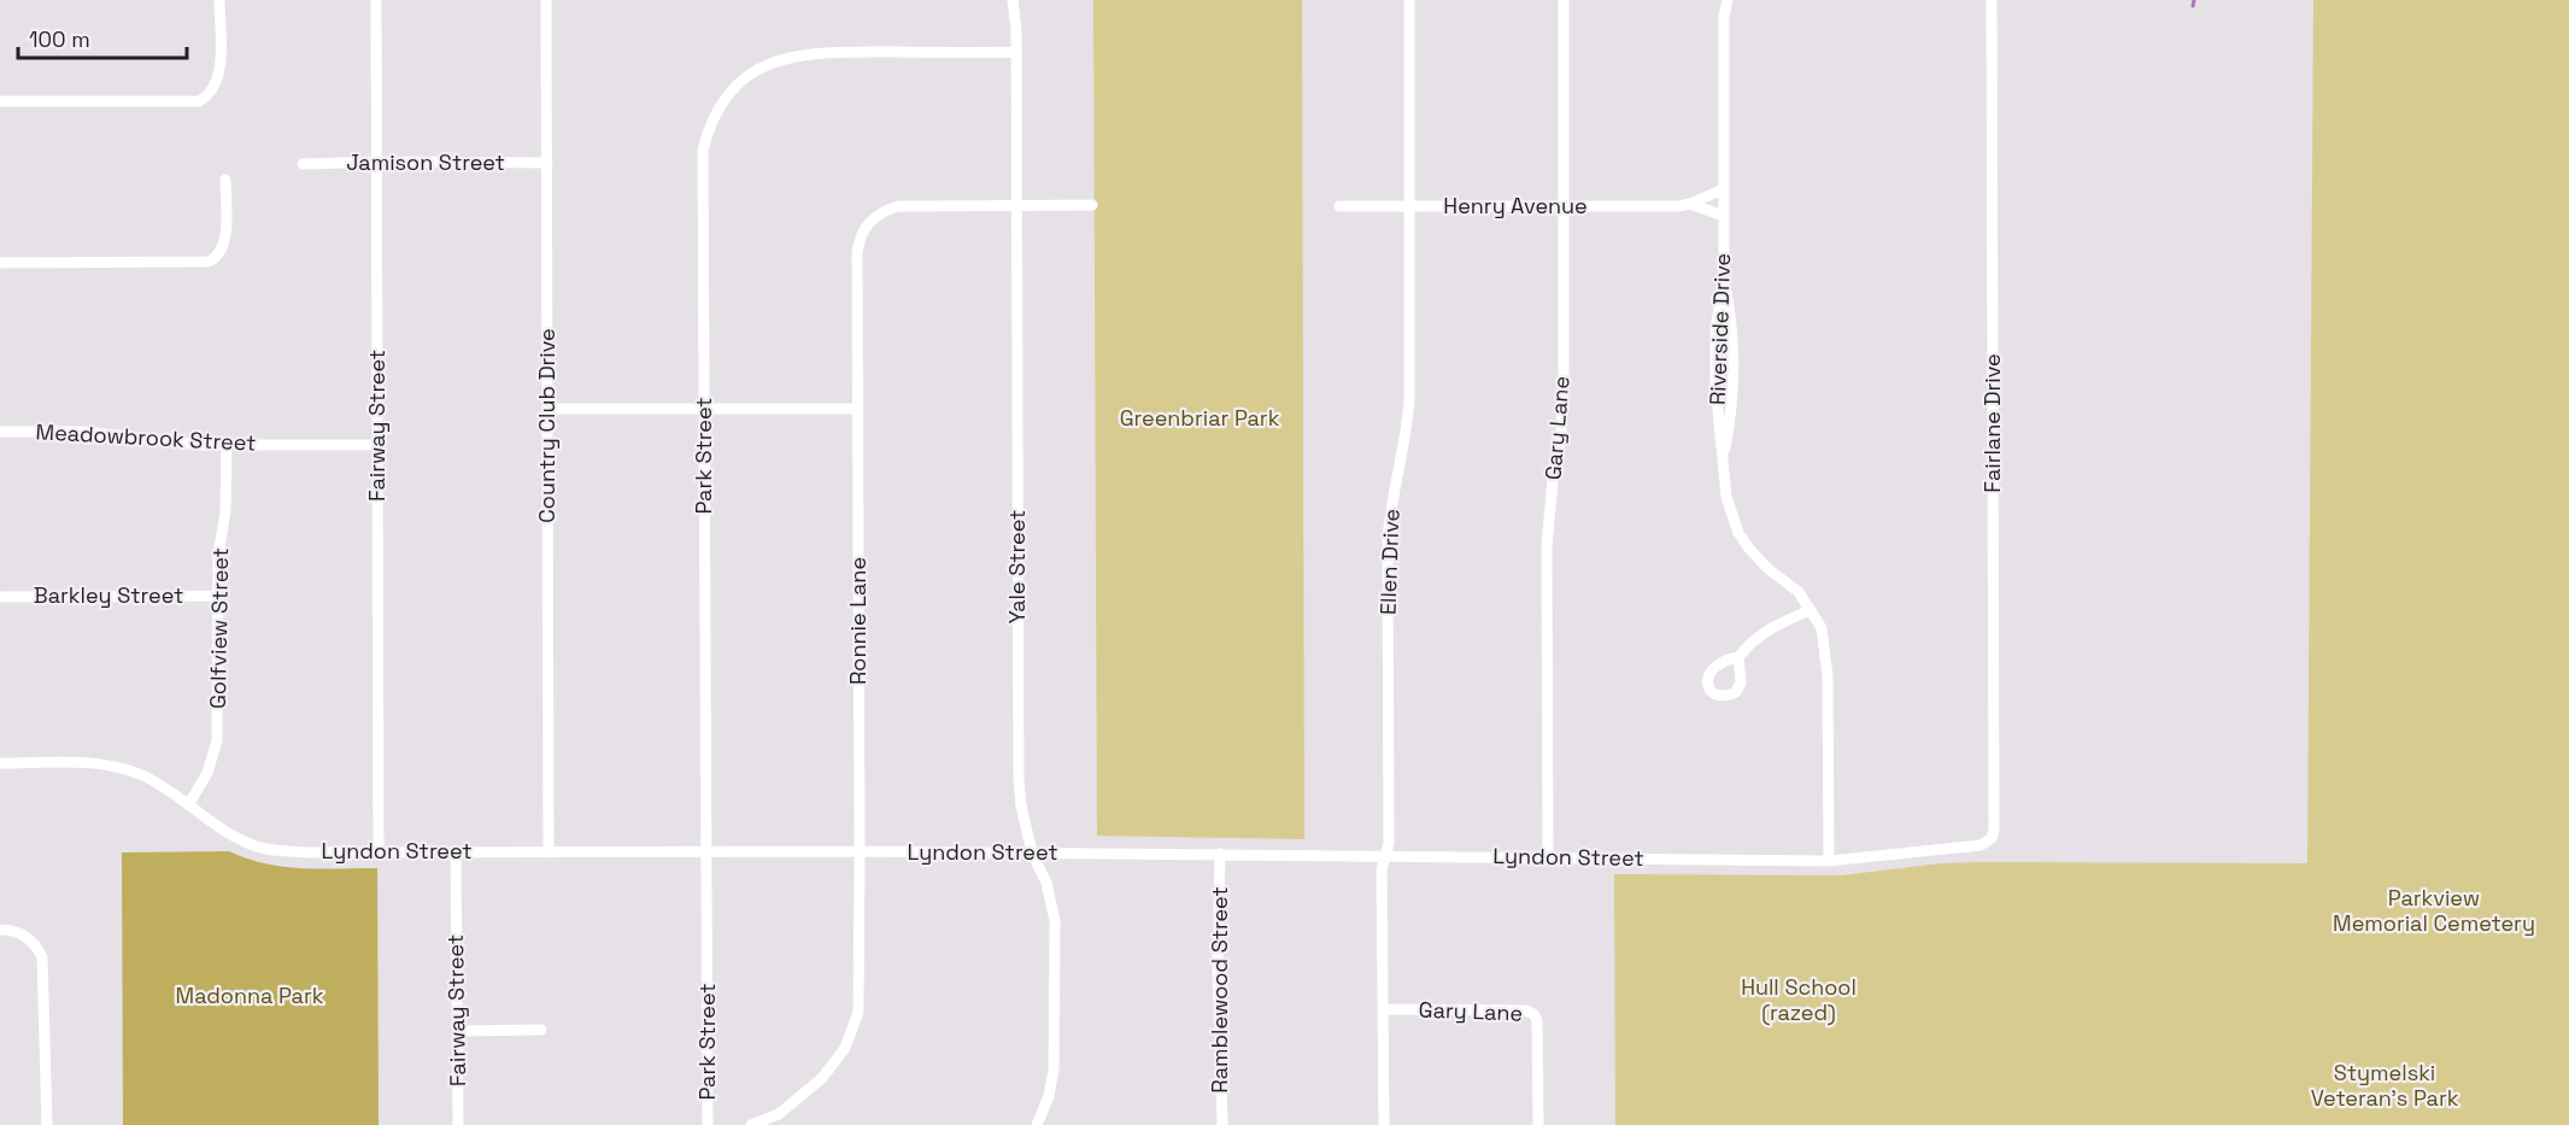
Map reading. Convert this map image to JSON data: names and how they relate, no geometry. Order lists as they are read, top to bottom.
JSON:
{
  "streets": {
    "street": [
      "Jamison Street",
      "Henry Avenue",
      "Riverside Drive",
      "Fairlane Drive",
      "Fairway Street",
      "Country Club Drive",
      "Gary Lane",
      "Meadowbrook Street",
      "Park Street",
      "Ellen Drive",
      "Yale Street",
      "Barkley Street",
      "Ronnie Lane",
      "Golfview Street",
      "Lyndon Street",
      "Ramblewood Street"
    ]
  },
  "crossings": [
    ["Jamison Street", "Fairway Street"],
    ["Jamison Street", "Country Club Drive"],
    ["Henry Avenue", "Riverside Drive"],
    ["Henry Avenue", "Gary Lane"],
    ["Henry Avenue", "Ellen Drive"],
    ["Riverside Drive", "Lyndon Street"],
    ["Fairlane Drive", "Lyndon Street"],
    ["Fairway Street", "Meadowbrook Street"],
    ["Fairway Street", "Lyndon Street"],
    ["Country Club Drive", "Lyndon Street"],
    ["Gary Lane", "Ellen Drive"],
    ["Gary Lane", "Lyndon Street"],
    ["Meadowbrook Street", "Golfview Street"],
    ["Park Street", "Yale Street"],
    ["Park Street", "Lyndon Street"],
    ["Ellen Drive", "Lyndon Street"],
    ["Yale Street", "Ronnie Lane"],
    ["Yale Street", "Lyndon Street"],
    ["Barkley Street", "Golfview Street"],
    ["Ronnie Lane", "Lyndon Street"],
    ["Golfview Street", "Lyndon Street"],
    ["Lyndon Street", "Ramblewood Street"]
  ],
  "parks": [
    "Greenbriar Park",
    "Parkview Memorial Cemetery",
    "Hull School (razed)",
    "Madonna Park",
    "Stymelski Veteran's Park"
  ],
  "scale_bar": "100 m"
}
